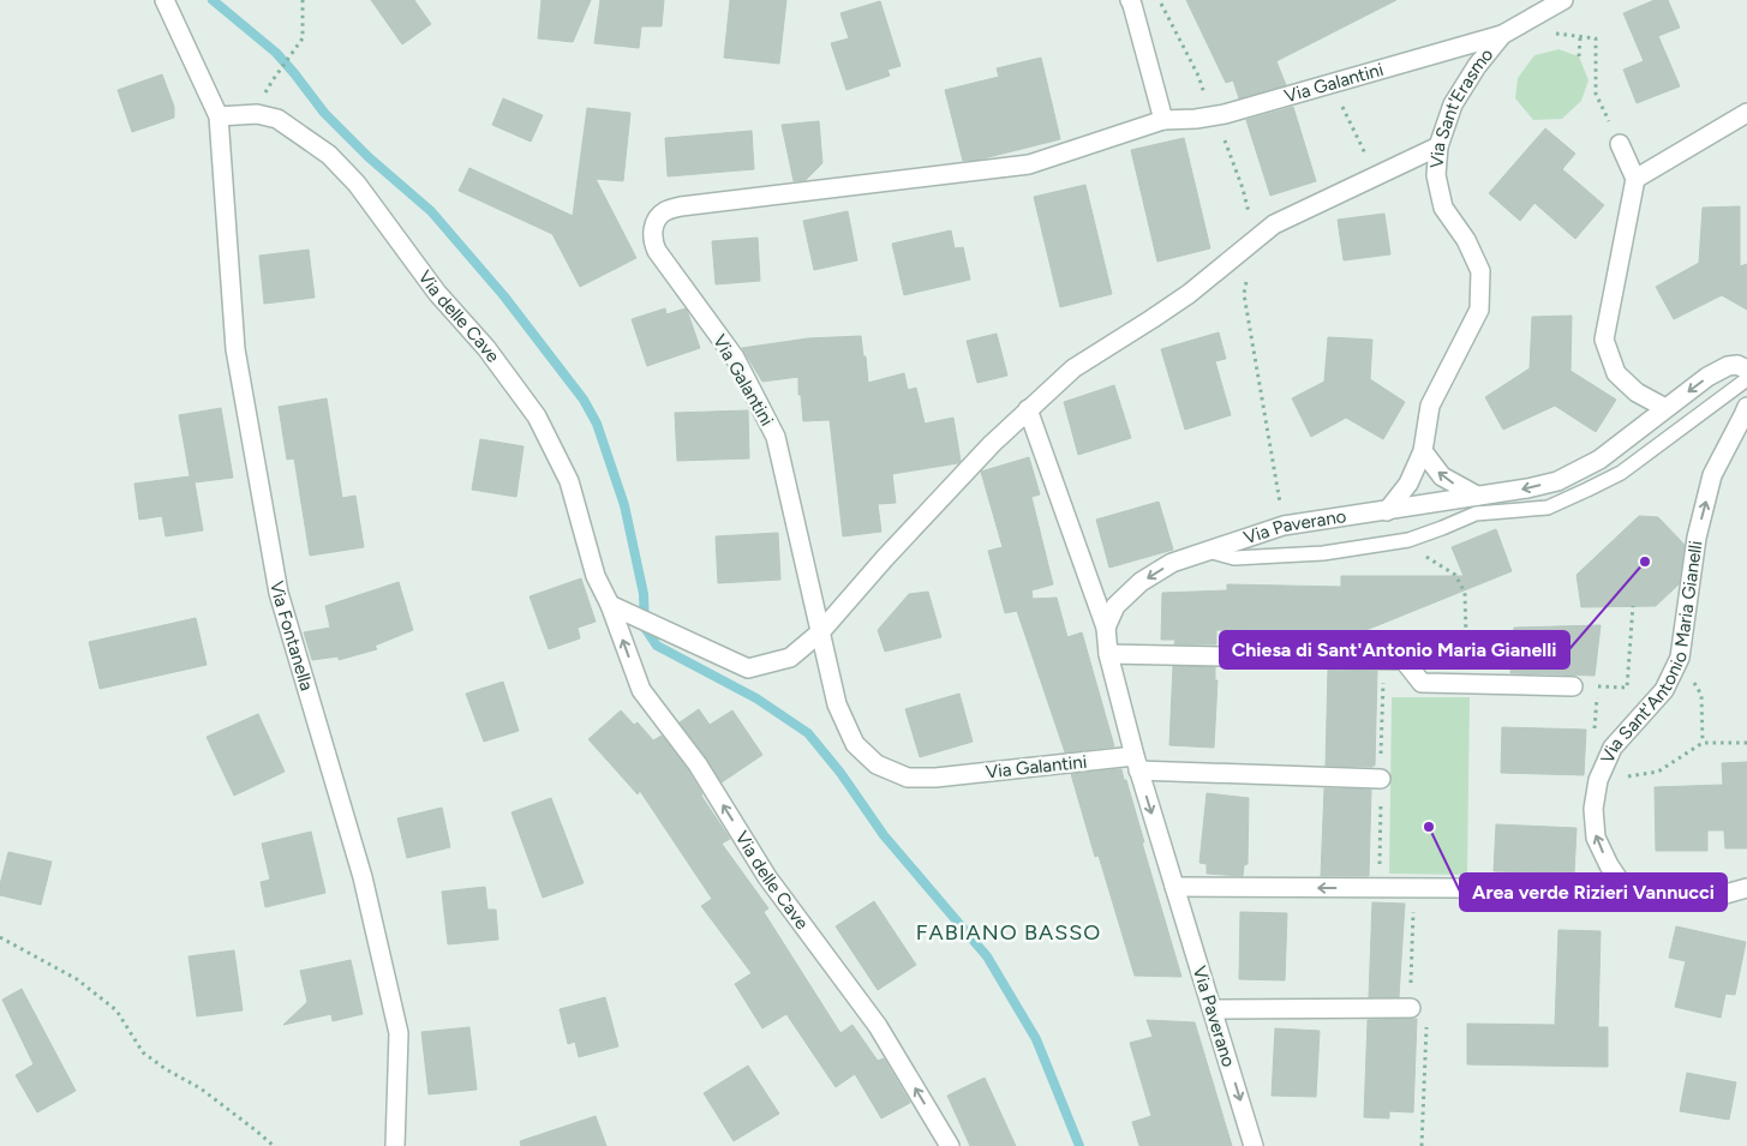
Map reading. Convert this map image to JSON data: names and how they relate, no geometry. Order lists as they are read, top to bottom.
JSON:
{
  "streets": {
    "street": [
      "Via Galantini",
      "Via Sant'Erasmo",
      "Via delle Cave",
      "Via Paverano",
      "Via Fontanella",
      "Via Sant'Antonio Maria Gianelli"
    ]
  },
  "crossings": [
    ["Via Galantini", "Via Sant'Erasmo"],
    ["Via Galantini", "Via Paverano"],
    ["Via Sant'Erasmo", "Via Paverano"],
    ["Via delle Cave", "Via Fontanella"]
  ],
  "one_way": ["Via delle Cave", "Via Sant'Antonio Maria Gianelli"],
  "districts": ["FABIANO BASSO"],
  "places": ["Chiesa di Sant'Antonio Maria Gianelli", "Area verde Rizieri Vannucci"]
}
